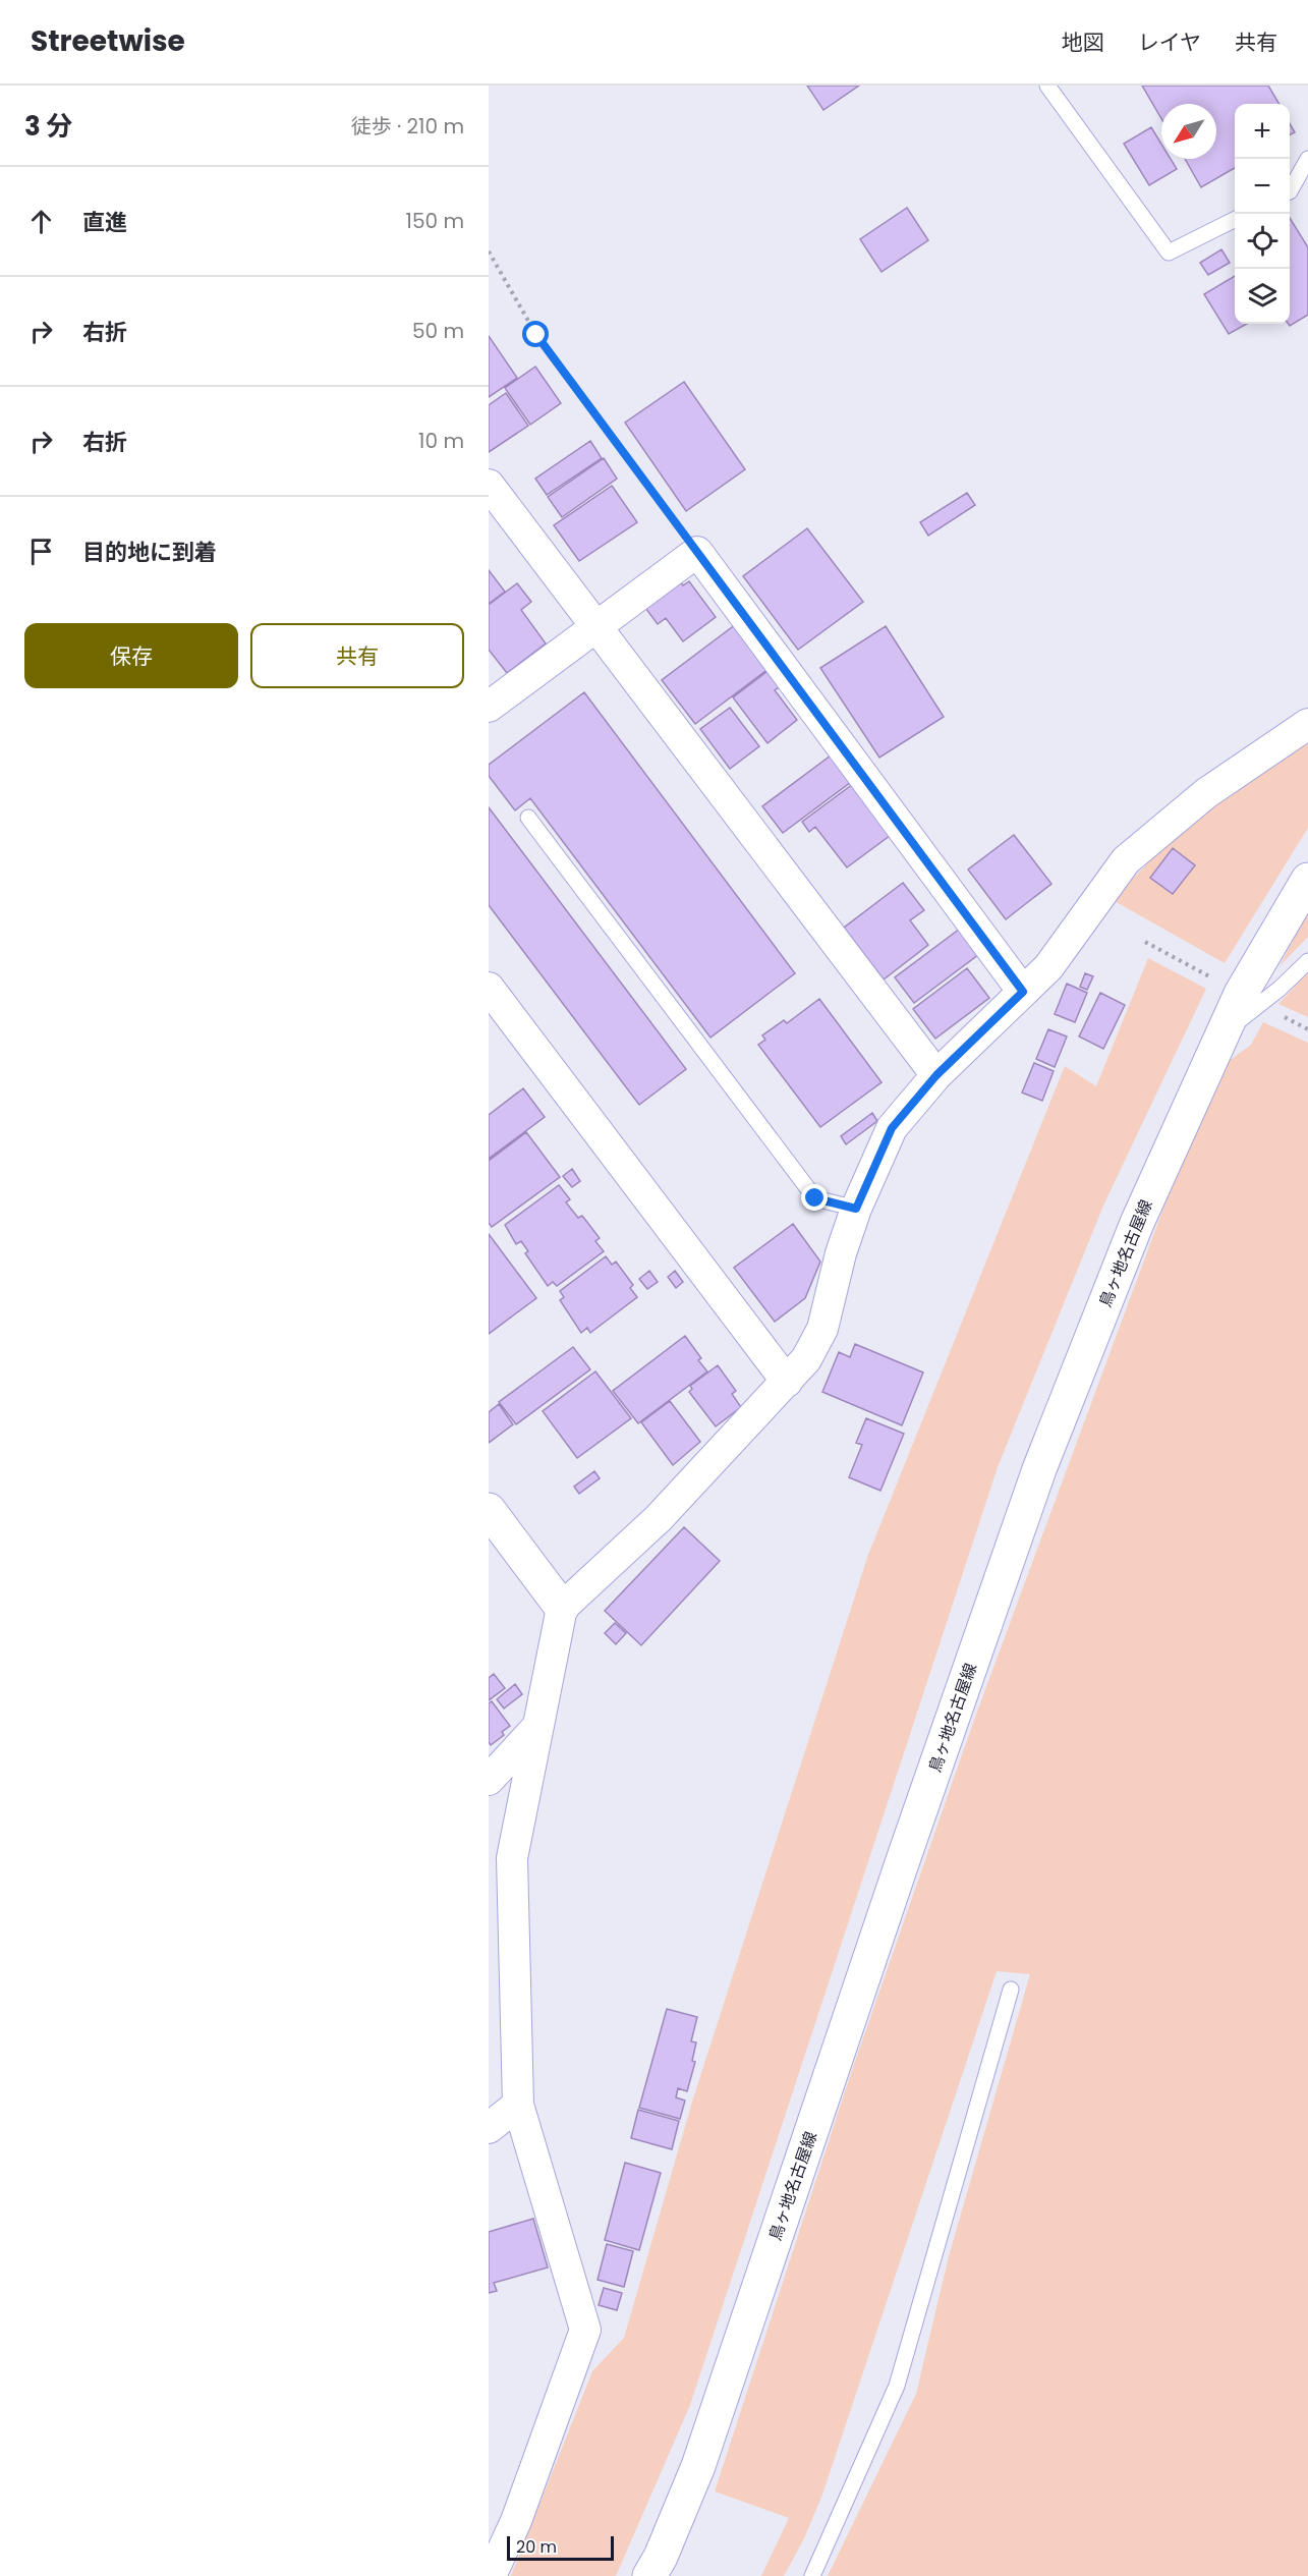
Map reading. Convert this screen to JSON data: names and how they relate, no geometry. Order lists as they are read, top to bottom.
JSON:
{
  "streets": {
    "main road": ["鳥ヶ地名古屋線"]
  },
  "scale_bar": "20 m",
  "north": "bottom left",
  "page": {
    "header": "Streetwise",
    "nav": ["地図", "レイヤ", "共有"],
    "heading": ["3 分", "徒歩 · 210 m"],
    "map_buttons": ["+", "−"],
    "list": [
      ["直進", "150 m"],
      ["右折", "50 m"],
      ["右折", "10 m"],
      "目的地に到着"
    ],
    "buttons": ["保存", "共有"],
    "scale": "20 m"
  }
}
